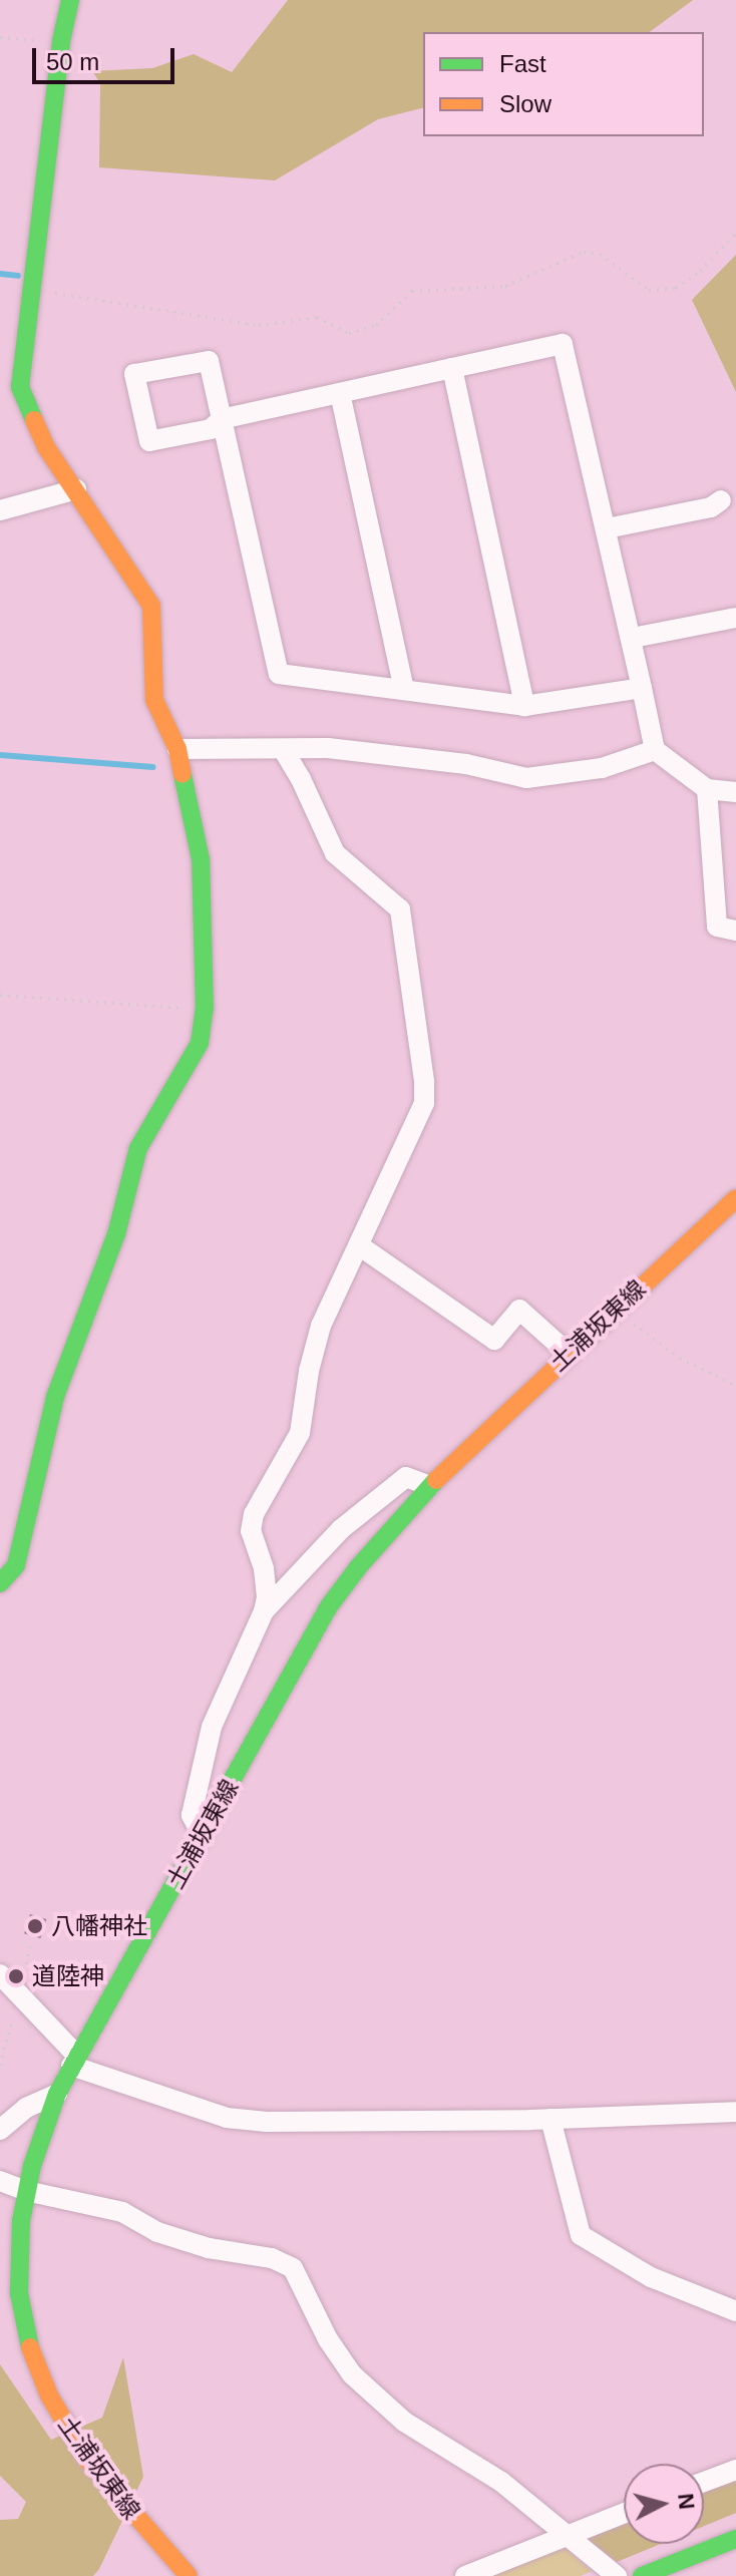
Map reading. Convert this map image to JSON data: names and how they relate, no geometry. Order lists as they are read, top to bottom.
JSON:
{
  "streets": {
    "main road": ["土浦坂東線"]
  },
  "places": ["八幡神社", "道陸神"],
  "legend": ["Fast", "Slow"],
  "scale_bar": "50 m",
  "north": "right"
}
